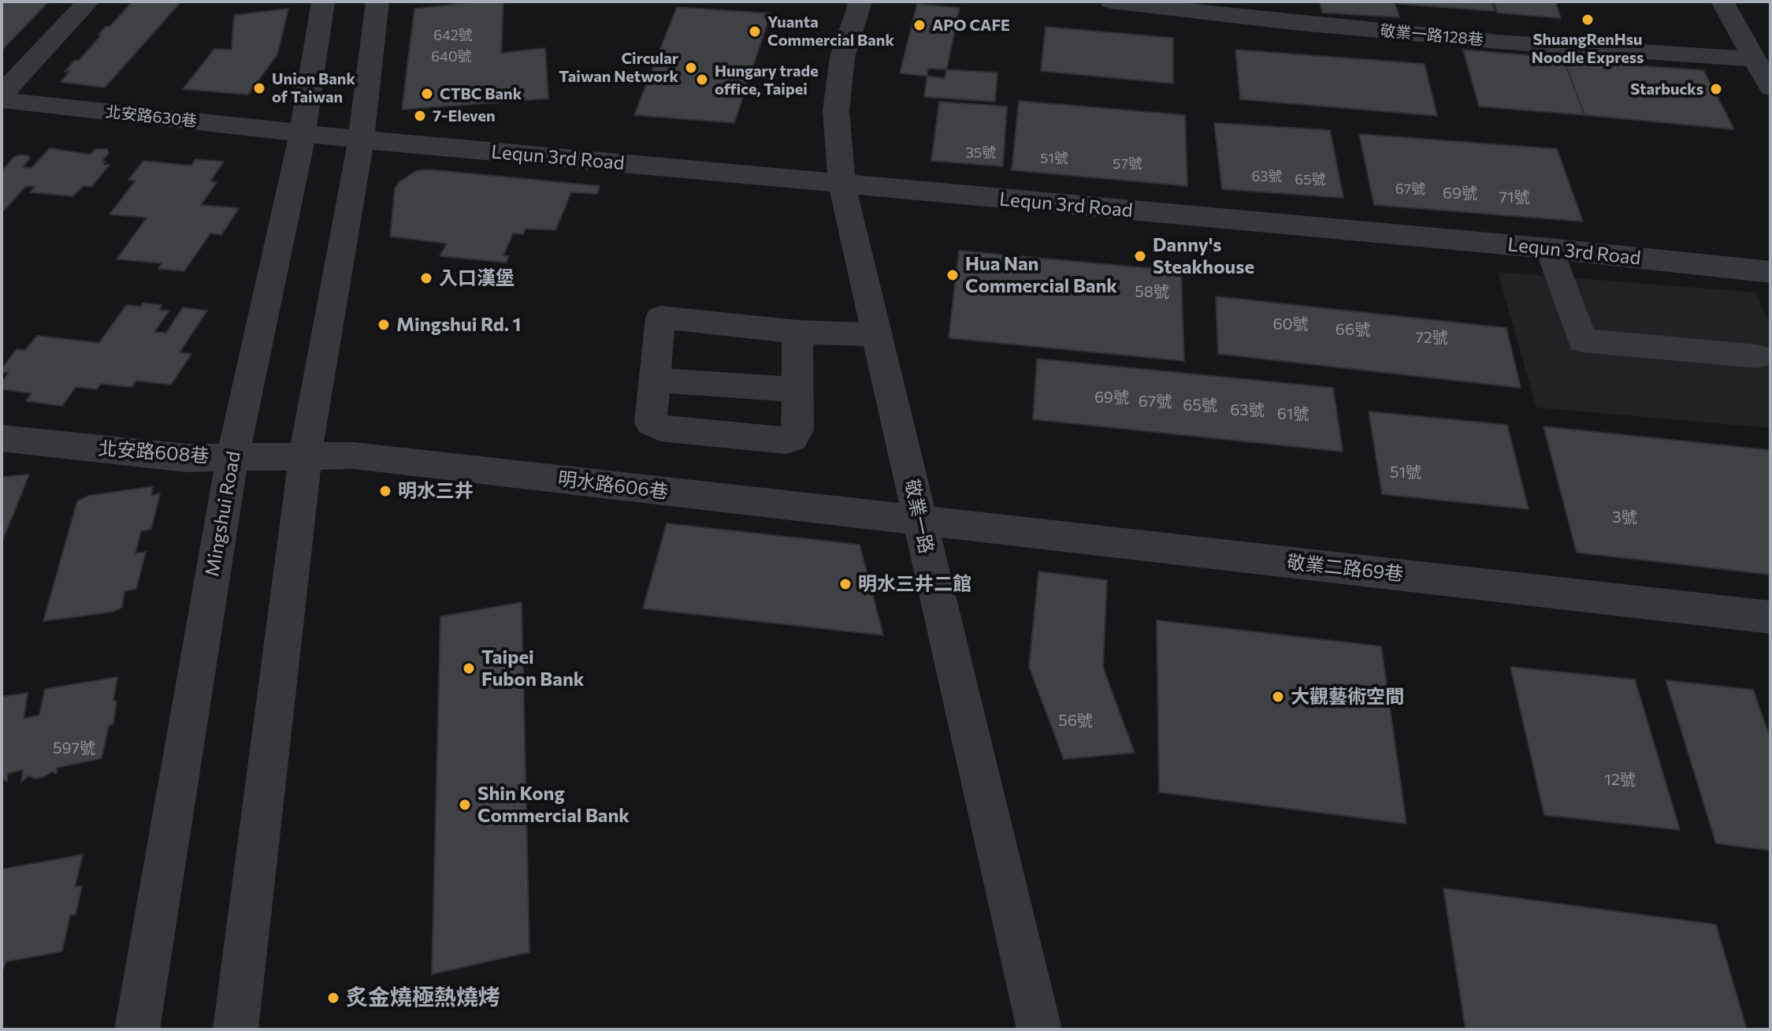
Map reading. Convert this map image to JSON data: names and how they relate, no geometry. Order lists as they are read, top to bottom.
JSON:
{
  "streets": {
    "street": [
      "敬業一路128巷",
      "北安路630巷",
      "Lequn 3rd Road",
      "北安路608巷",
      "明水路606巷",
      "Mingshui Road",
      "敬業一路",
      "敬業二路69巷"
    ]
  },
  "crossings": [
    ["北安路630巷", "Lequn 3rd Road"],
    ["北安路630巷", "Mingshui Road"],
    ["Lequn 3rd Road", "敬業一路"],
    ["北安路608巷", "明水路606巷"],
    ["北安路608巷", "Mingshui Road"],
    ["明水路606巷", "敬業一路"],
    ["明水路606巷", "敬業二路69巷"],
    ["敬業一路", "敬業二路69巷"]
  ],
  "places": [
    "ShuangRenHsu Noodle Express",
    "APO CAFE",
    "Yuanta Commercial Bank",
    "Circular Taiwan Network",
    "Hungary trade office, Taipei",
    "Union Bank of Taiwan",
    "Starbucks",
    "CTBC Bank",
    "7-Eleven",
    "Danny's Steakhouse",
    "Hua Nan Commercial Bank",
    "入口漢堡",
    "Mingshui Rd. 1",
    "明水三井",
    "明水三井二館",
    "Taipei Fubon Bank",
    "大觀藝術空間",
    "Shin Kong Commercial Bank",
    "炙金燒極熱燒烤"
  ],
  "house_numbers": [
    "642號",
    "640號",
    "35號",
    "51號",
    "57號",
    "63號",
    "65號",
    "67號",
    "69號",
    "71號",
    "58號",
    "60號",
    "66號",
    "72號",
    "69號",
    "67號",
    "65號",
    "63號",
    "61號",
    "51號",
    "3號",
    "56號",
    "597號",
    "12號"
  ]
}
